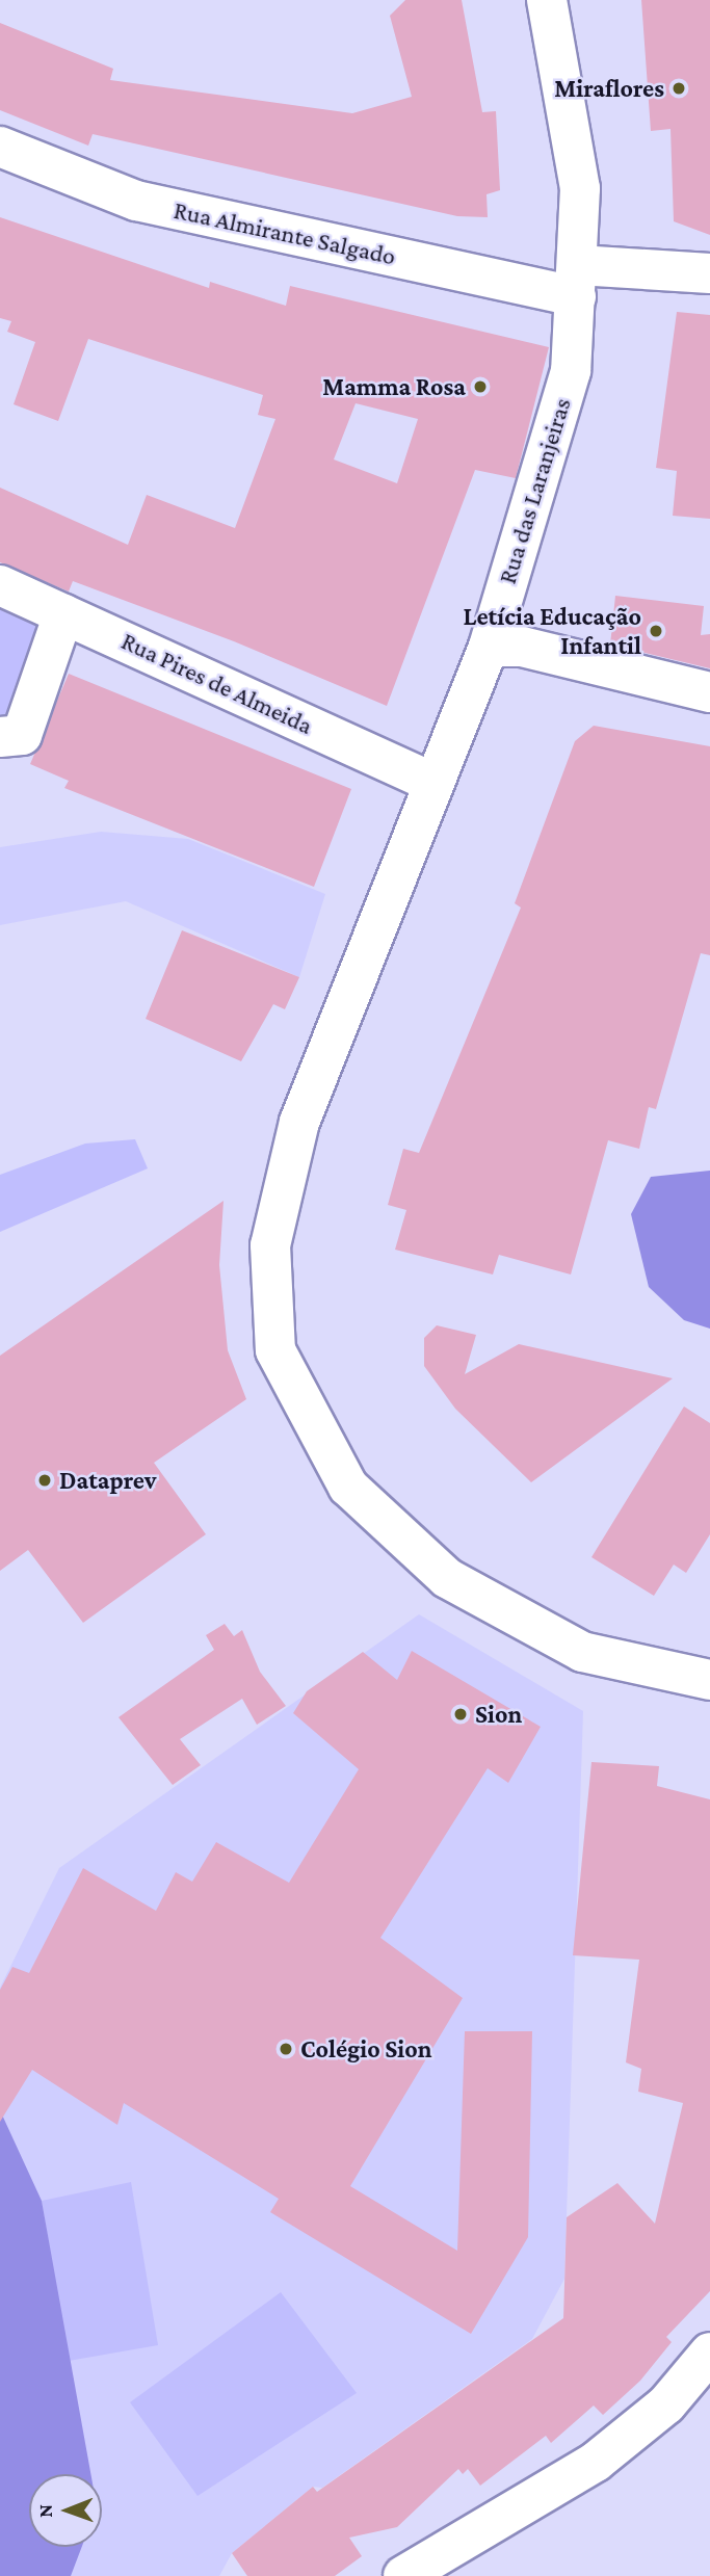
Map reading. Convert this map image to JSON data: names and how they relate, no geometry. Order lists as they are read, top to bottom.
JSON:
{
  "streets": {
    "street": ["Rua Almirante Salgado", "Rua das Laranjeiras", "Rua Pires de Almeida"]
  },
  "crossings": [
    ["Rua Almirante Salgado", "Rua das Laranjeiras"],
    ["Rua das Laranjeiras", "Rua Pires de Almeida"]
  ],
  "places": [
    "Miraflores",
    "Mamma Rosa",
    "Letícia Educação Infantil",
    "Dataprev",
    "Sion",
    "Colégio Sion"
  ],
  "north": "left"
}
